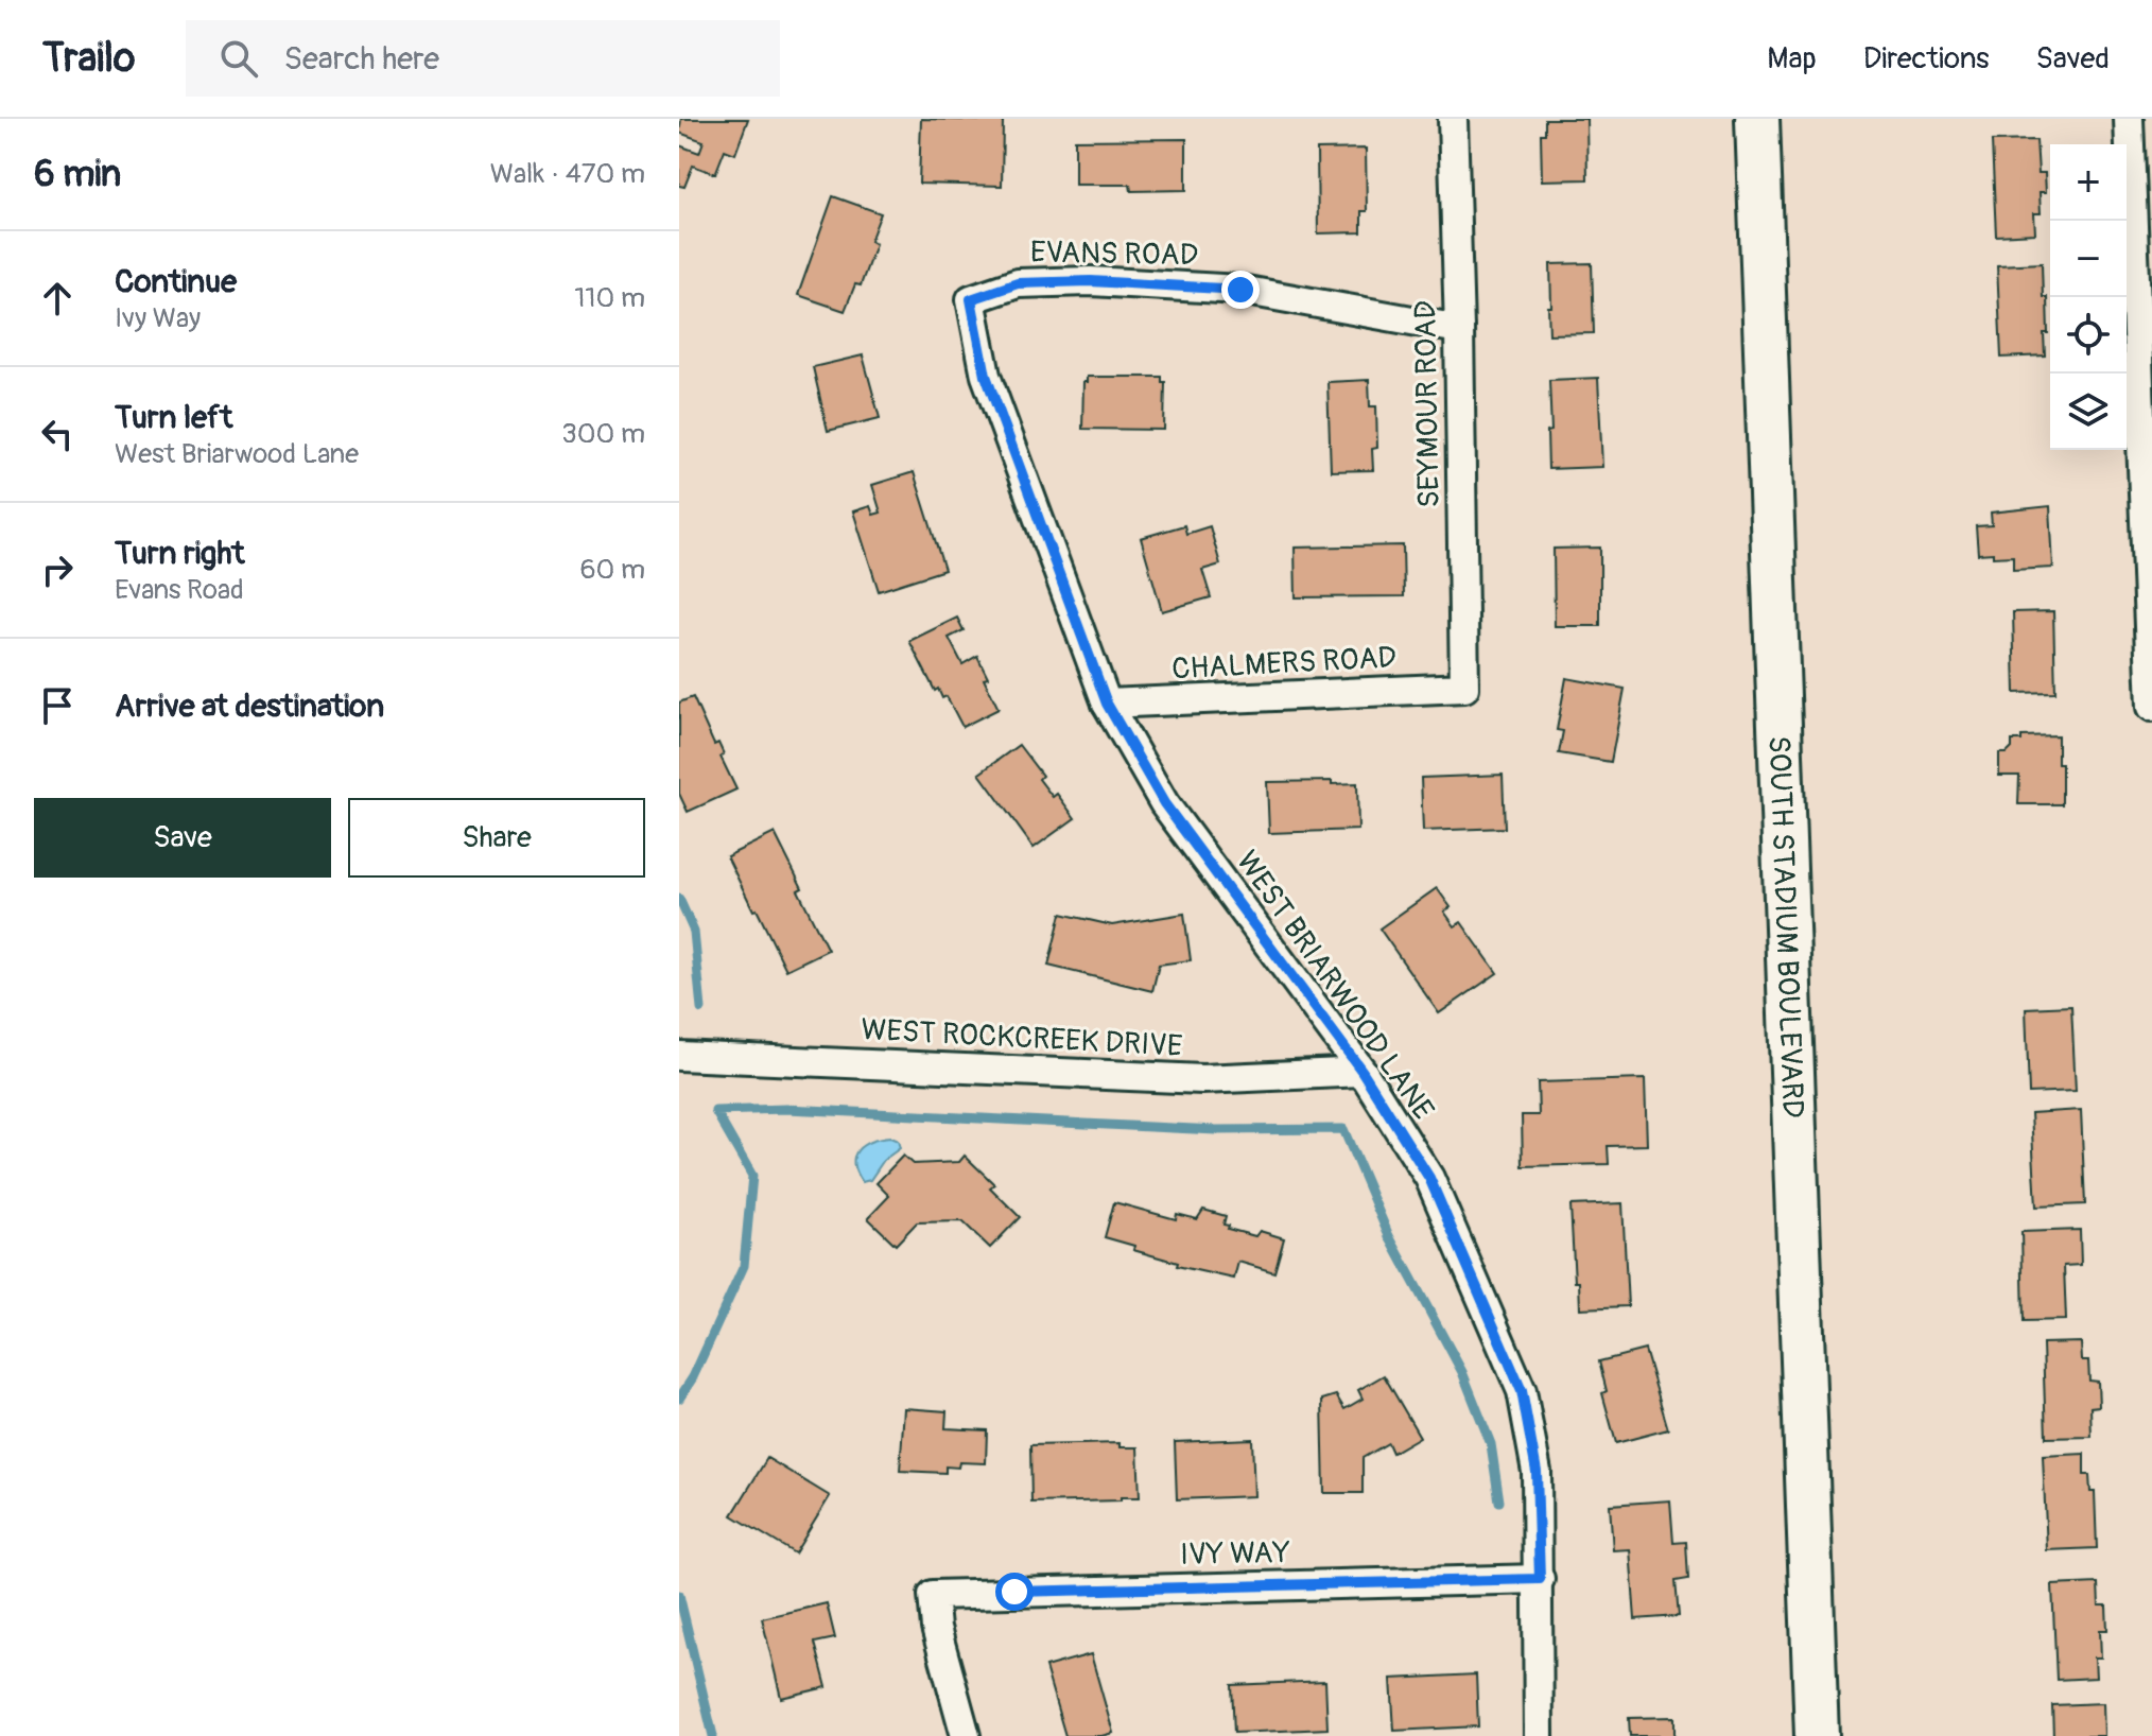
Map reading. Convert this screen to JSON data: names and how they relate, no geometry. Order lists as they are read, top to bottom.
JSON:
{
  "streets": {
    "main road": ["SOUTH STADIUM BOULEVARD"],
    "street": [
      "EVANS ROAD",
      "SEYMOUR ROAD",
      "CHALMERS ROAD",
      "WEST BRIARWOOD LANE",
      "WEST ROCKCREEK DRIVE",
      "IVY WAY"
    ]
  },
  "crossings": [
    ["EVANS ROAD", "SEYMOUR ROAD"],
    ["EVANS ROAD", "WEST BRIARWOOD LANE"],
    ["SEYMOUR ROAD", "CHALMERS ROAD"],
    ["CHALMERS ROAD", "WEST BRIARWOOD LANE"],
    ["WEST BRIARWOOD LANE", "WEST ROCKCREEK DRIVE"],
    ["WEST BRIARWOOD LANE", "IVY WAY"]
  ],
  "page": {
    "header": "Trailo",
    "search": "Search here",
    "nav": ["Map", "Directions", "Saved"],
    "heading": ["6 min", "Walk · 470 m"],
    "map_buttons": ["+", "−"],
    "list": [
      ["Continue", "Ivy Way", "110 m"],
      ["Turn left", "West Briarwood Lane", "300 m"],
      ["Turn right", "Evans Road", "60 m"],
      "Arrive at destination"
    ],
    "buttons": ["Save", "Share"]
  }
}
